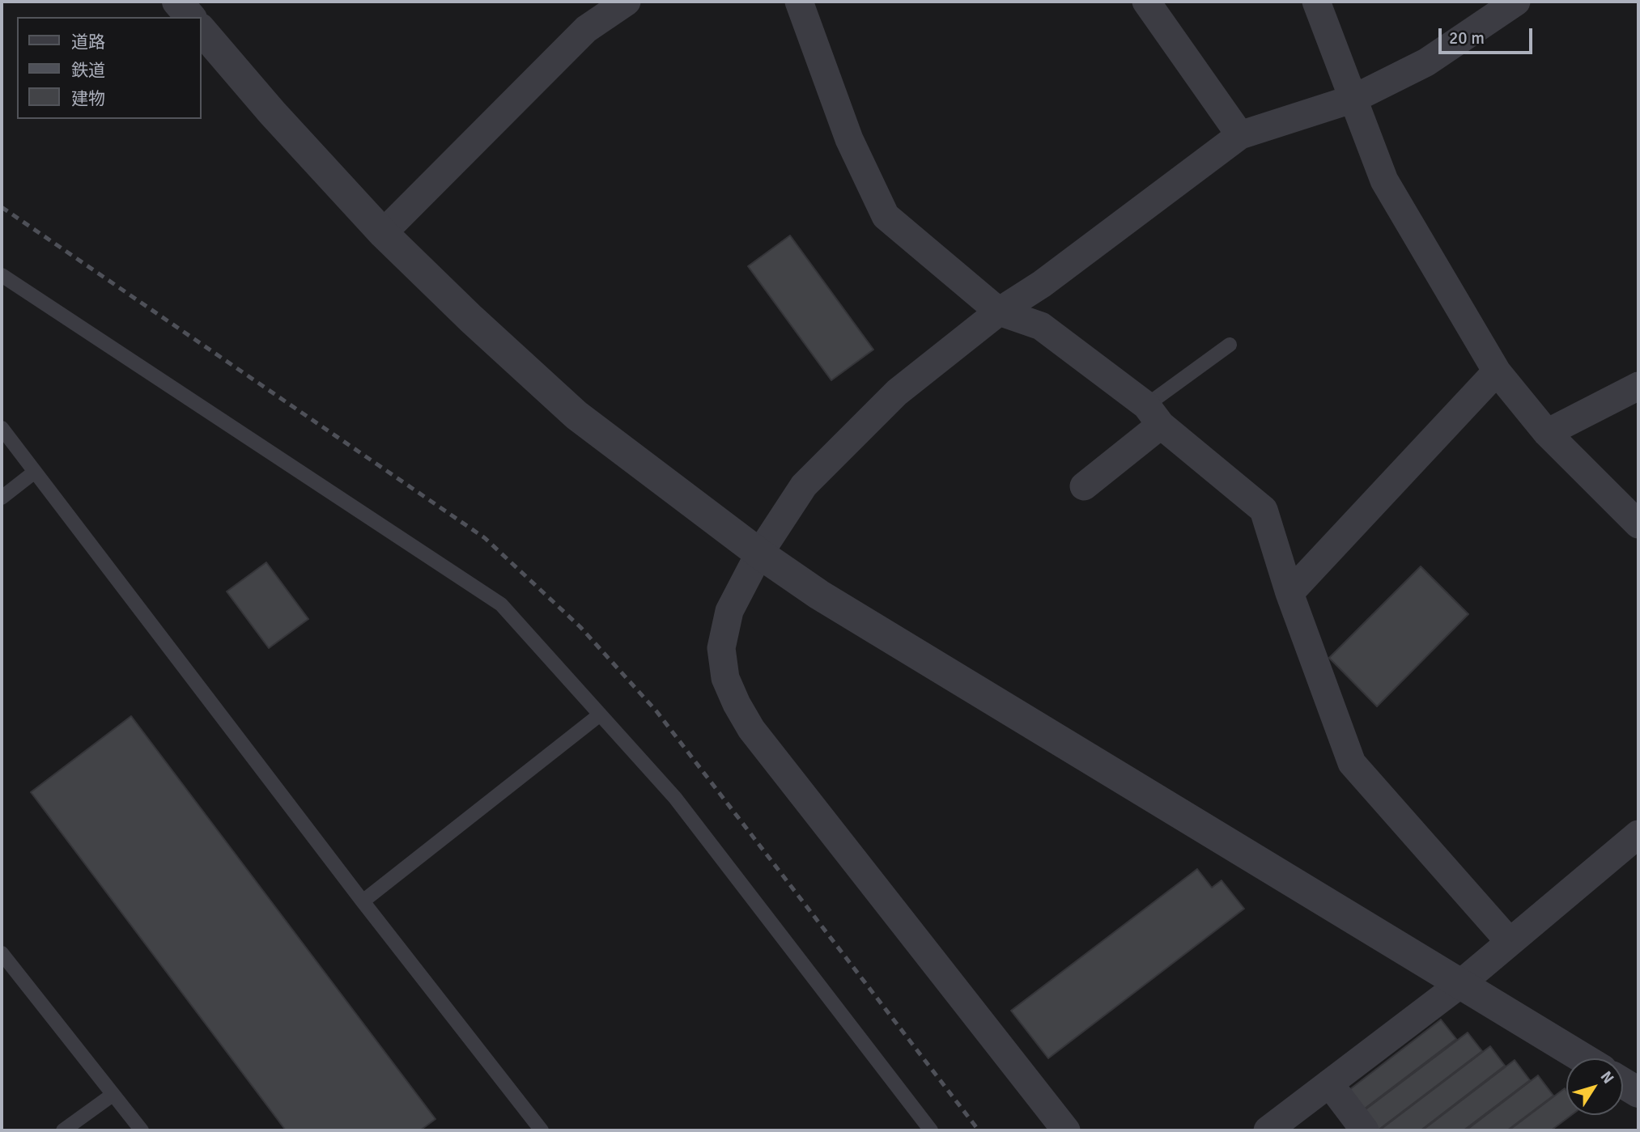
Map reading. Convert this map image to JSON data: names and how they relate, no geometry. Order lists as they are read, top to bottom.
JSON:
{
  "legend": ["道路", "鉄道", "建物"],
  "scale_bar": "20 m",
  "north": "top right"
}
